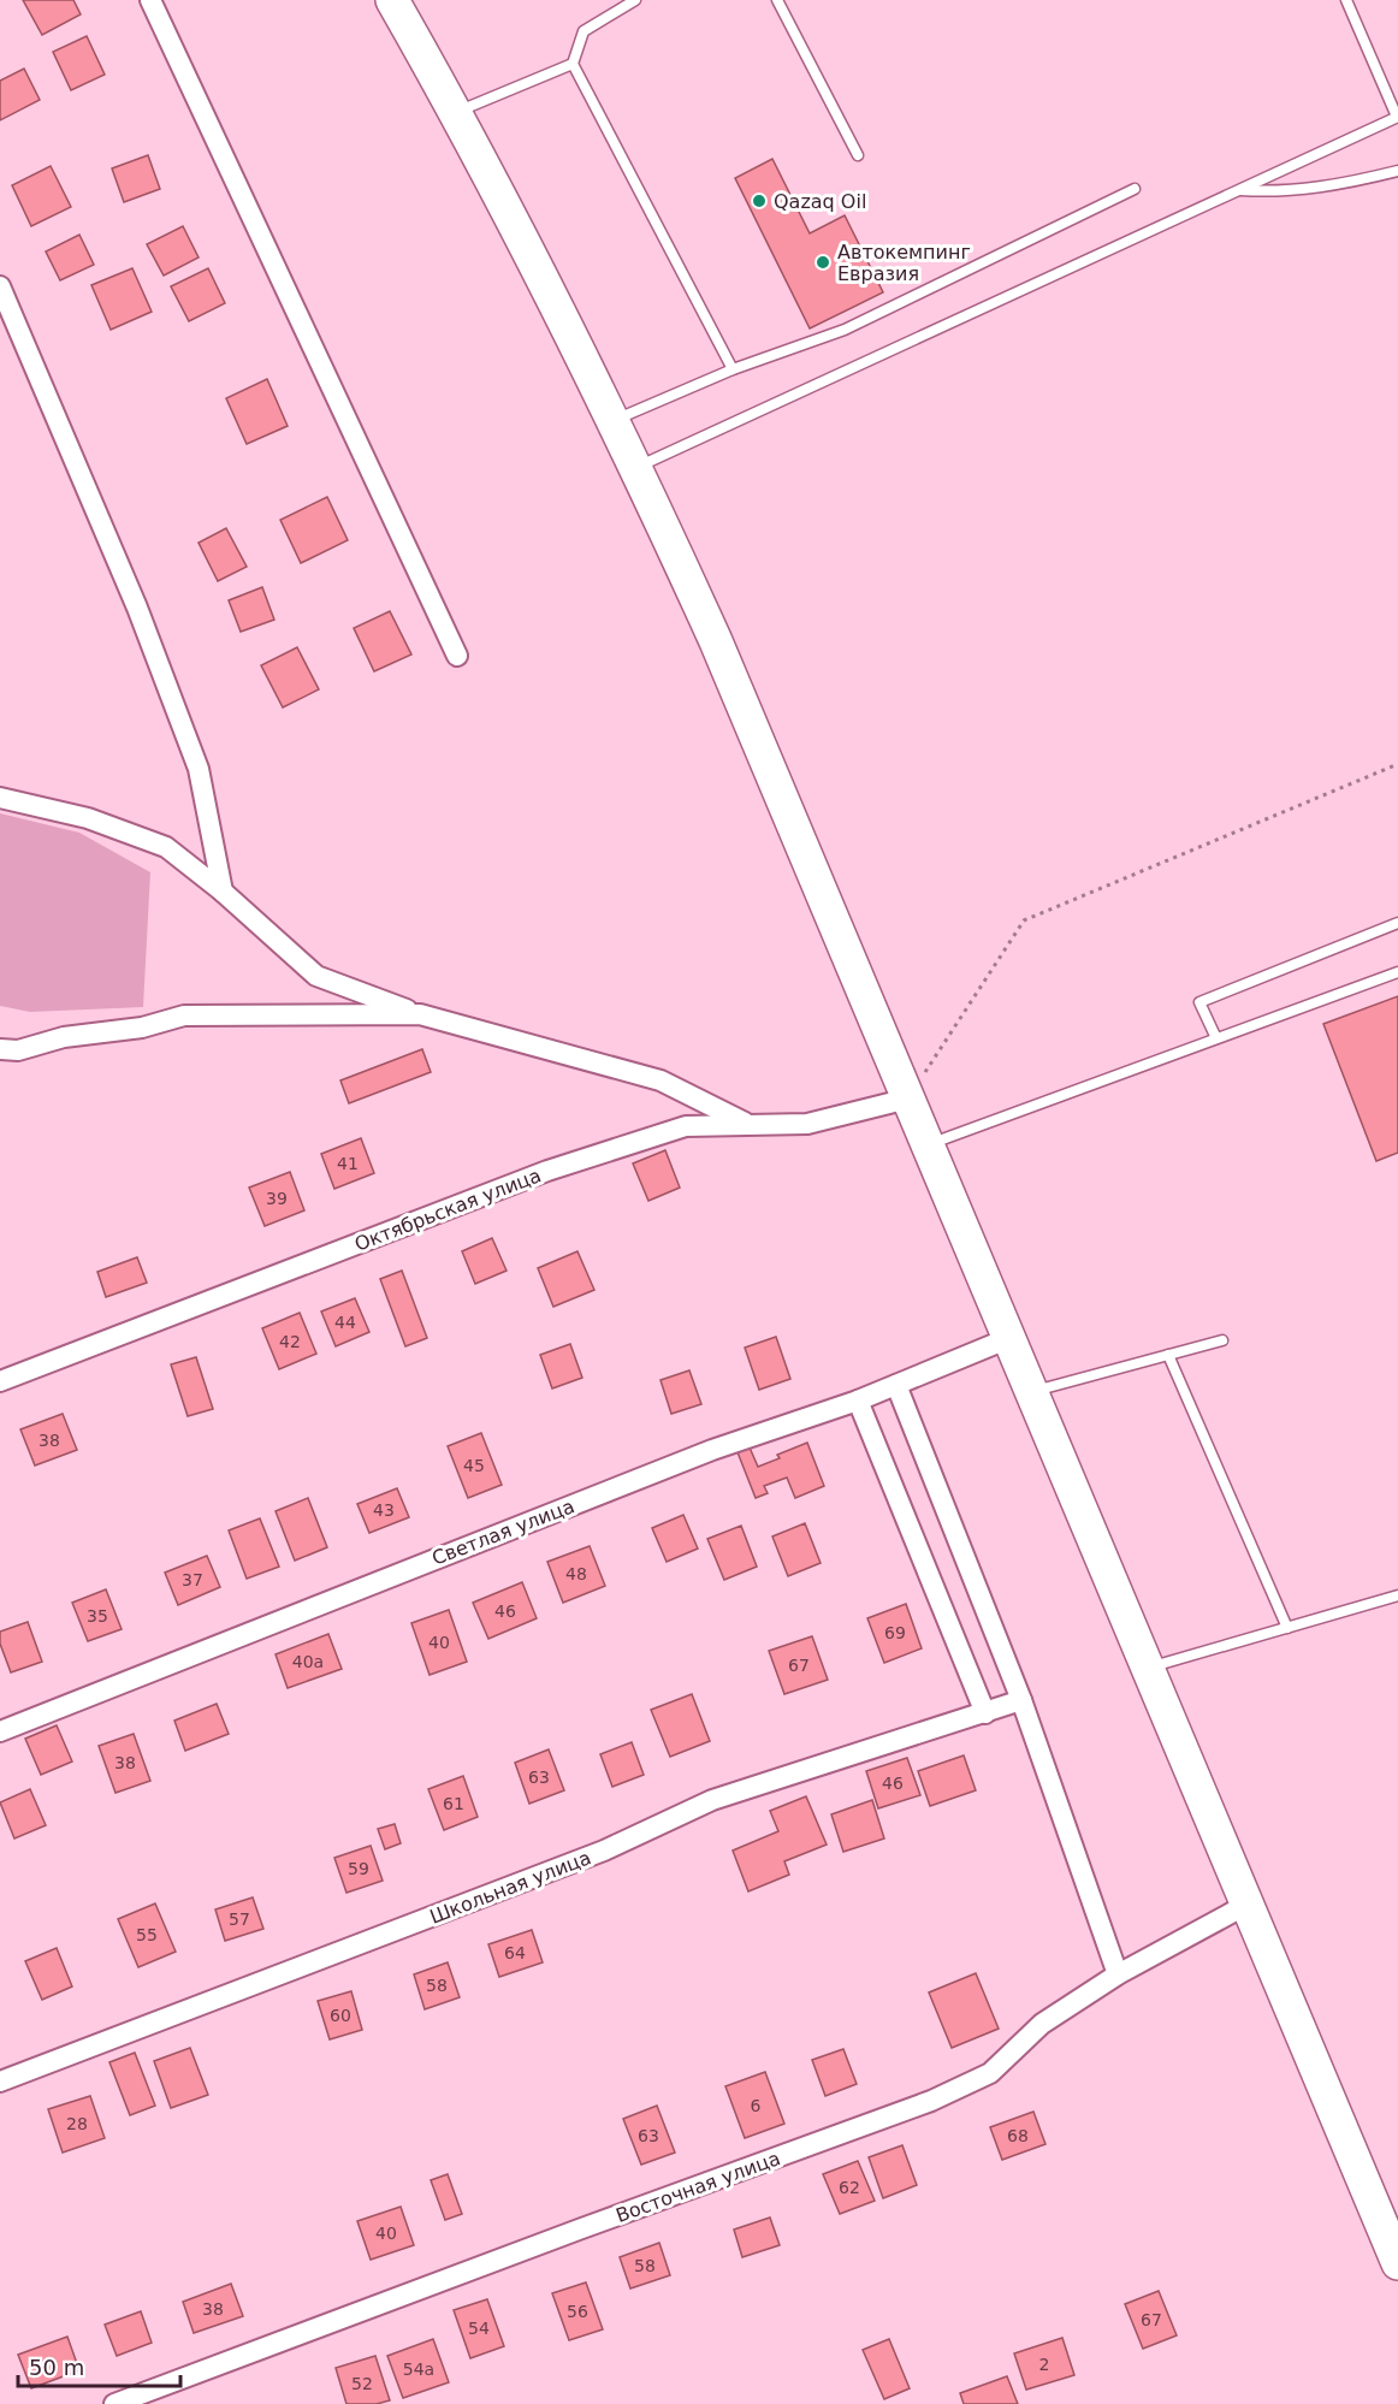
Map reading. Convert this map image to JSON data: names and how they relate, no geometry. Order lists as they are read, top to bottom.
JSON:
{
  "streets": {
    "street": [
      "Октябрьская улица",
      "Светлая улица",
      "Школьная улица",
      "Восточная улица"
    ]
  },
  "places": ["Qazaq Oil", "Автокемпинг Евразия"],
  "house_numbers": [
    "41",
    "39",
    "44",
    "42",
    "38",
    "45",
    "43",
    "48",
    "37",
    "46",
    "35",
    "69",
    "40",
    "40а",
    "67",
    "38",
    "63",
    "46",
    "61",
    "59",
    "57",
    "55",
    "64",
    "58",
    "60",
    "6",
    "28",
    "63",
    "68",
    "62",
    "40",
    "58",
    "38",
    "56",
    "67",
    "54",
    "2",
    "54а",
    "52"
  ],
  "scale_bar": "50 m"
}
